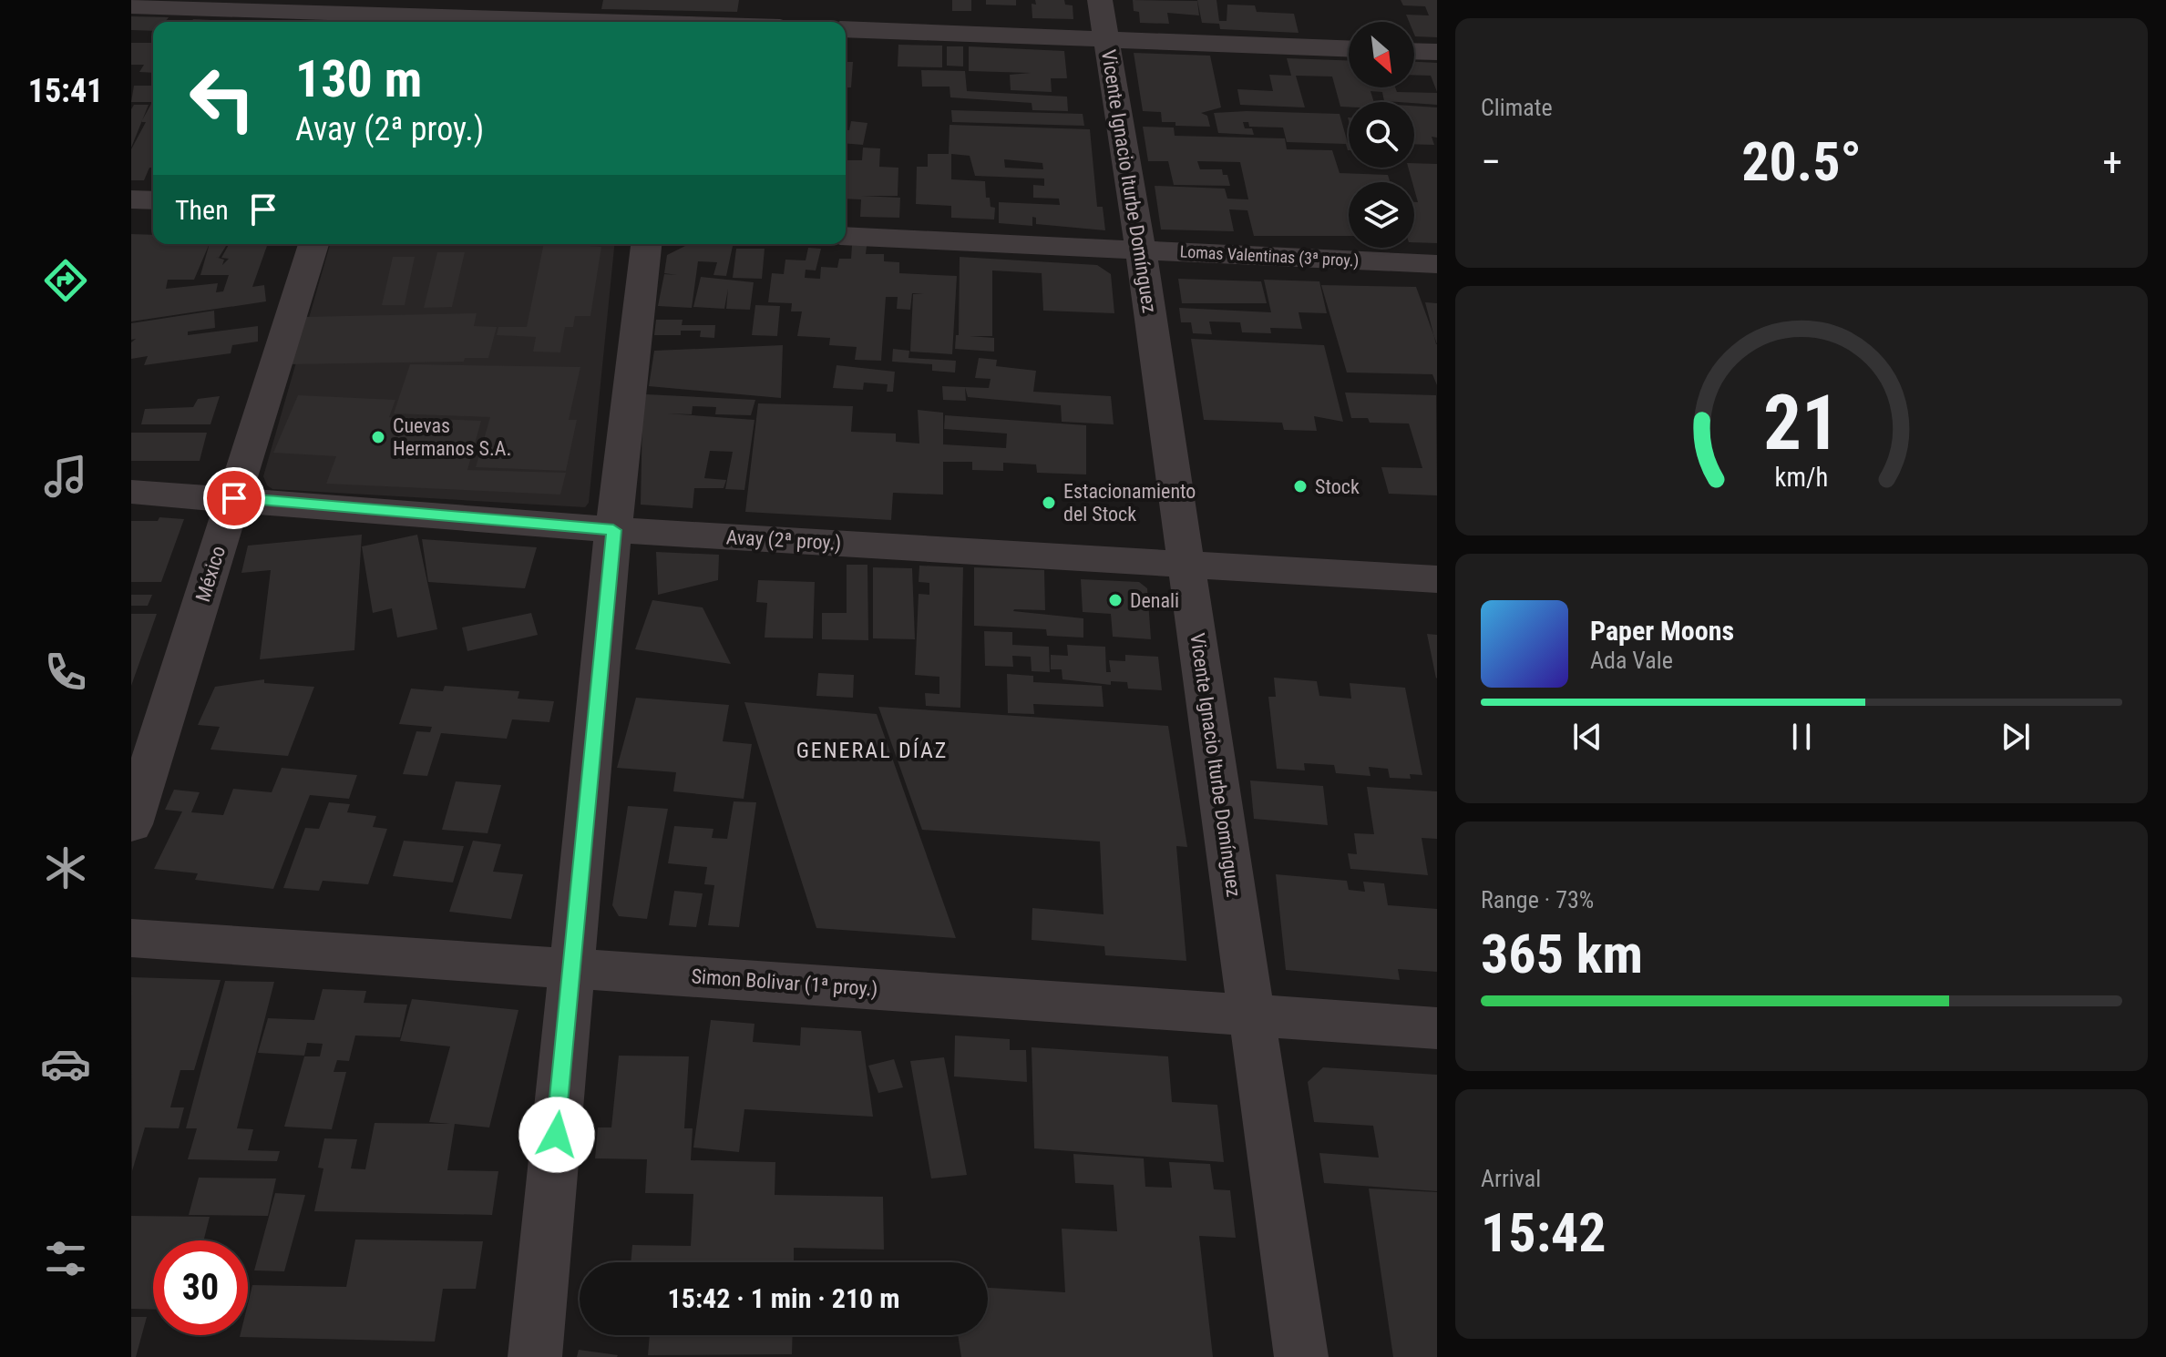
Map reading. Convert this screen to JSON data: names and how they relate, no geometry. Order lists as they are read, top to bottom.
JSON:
{
  "streets": {
    "street": [
      "Vicente Ignacio Iturbe Domínguez",
      "Lomas Valentinas (3ª proy.)",
      "Avay (2ª proy.)",
      "México",
      "Simon Bolivar (1ª proy.)"
    ]
  },
  "crossings": [
    ["Vicente Ignacio Iturbe Domínguez", "Lomas Valentinas (3ª proy.)"],
    ["Vicente Ignacio Iturbe Domínguez", "Avay (2ª proy.)"],
    ["Vicente Ignacio Iturbe Domínguez", "Simon Bolivar (1ª proy.)"],
    ["Avay (2ª proy.)", "México"]
  ],
  "districts": ["GENERAL DÍAZ"],
  "places": [
    "Cuevas Hermanos S.A.",
    "Stock",
    "Estacionamiento del Stock",
    "Denali"
  ],
  "north": "bottom right",
  "page": {
    "tabs": "15:41",
    "tile": [
      "Climate",
      ["Range · 73%", "365 km"],
      ["Arrival", "15:42"]
    ],
    "turn": ["130 m", "Avay (2ª proy.)"],
    "heat": ["−", "20.5°", "+"],
    "then": "Then",
    "song": ["Paper Moons", "Ada Vale"],
    "limit": "30",
    "trip": "15:42 · 1 min · 210 m",
    "gauge": ["21", "km/h"]
  }
}
